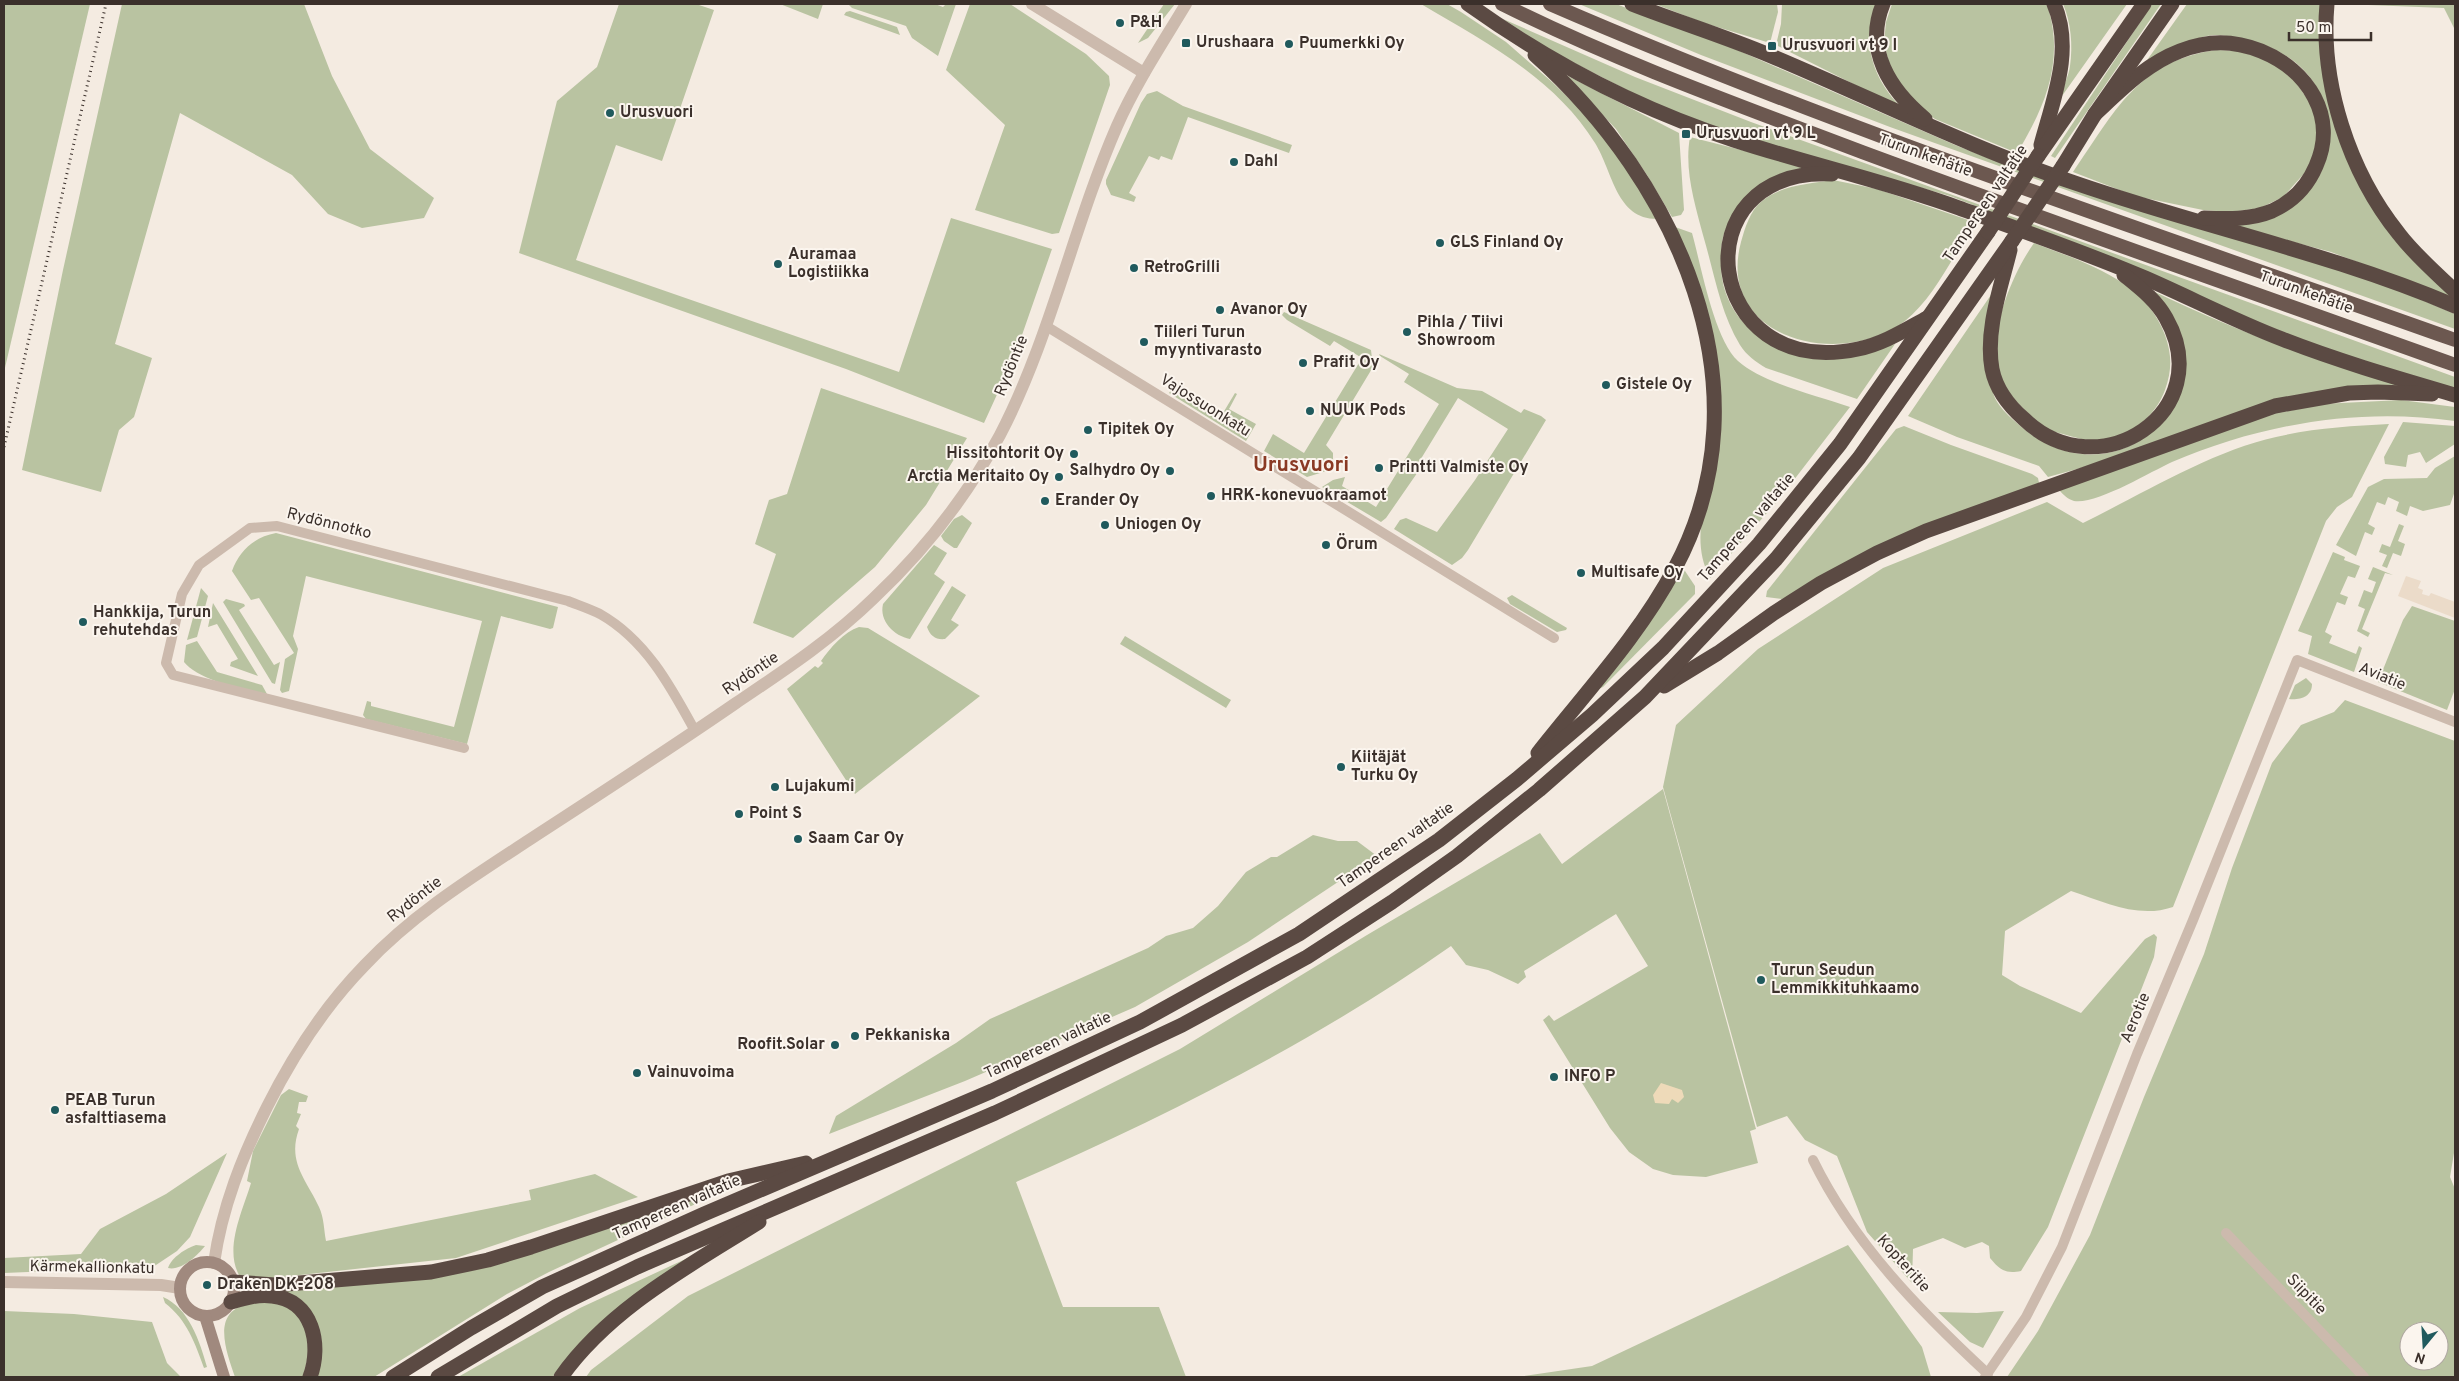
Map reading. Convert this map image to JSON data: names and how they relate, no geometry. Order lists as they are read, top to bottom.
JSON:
{
  "streets": {
    "highway": ["Turun kehätie", "Tampereen valtatie"],
    "street": [
      "Rydöntie",
      "Vajossuonkatu",
      "Rydönnotko",
      "Aviatie",
      "Aerotie",
      "Kopteritie",
      "Kärmekallionkatu",
      "Siipitie"
    ]
  },
  "crossings": [
    ["Rydöntie", "Vajossuonkatu"],
    ["Rydöntie", "Rydönnotko"],
    ["Rydöntie", "Kärmekallionkatu"],
    ["Aviatie", "Aerotie"],
    ["Aerotie", "Kopteritie"]
  ],
  "districts": ["Urusvuori"],
  "places": {
    "other": [
      "P&H",
      "Puumerkki Oy",
      "Urusvuori",
      "Dahl",
      "GLS Finland Oy",
      "Auramaa Logistiikka",
      "RetroGrilli",
      "Avanor Oy",
      "Pihla / Tiivi Showroom",
      "Tiileri Turun myyntivarasto",
      "Prafit Oy",
      "Gistele Oy",
      "NUUK Pods",
      "Tipitek Oy",
      "Hissitohtorit Oy",
      "Printti Valmiste Oy",
      "Salhydro Oy",
      "Arctia Meritaito Oy",
      "HRK-konevuokraamot",
      "Erander Oy",
      "Uniogen Oy",
      "Örum",
      "Multisafe Oy",
      "Hankkija, Turun rehutehdas",
      "Kiitäjät Turku Oy",
      "Lujakumi",
      "Point S",
      "Saam Car Oy",
      "Turun Seudun Lemmikkituhkaamo",
      "Pekkaniska",
      "Roofit.Solar",
      "Vainuvoima",
      "INFO P",
      "PEAB Turun asfalttiasema",
      "Draken DK-208"
    ],
    "transit": ["Urushaara", "Urusvuori vt 9 I", "Urusvuori vt 9 L"]
  },
  "scale_bar": "50 m",
  "north": "bottom"
}
